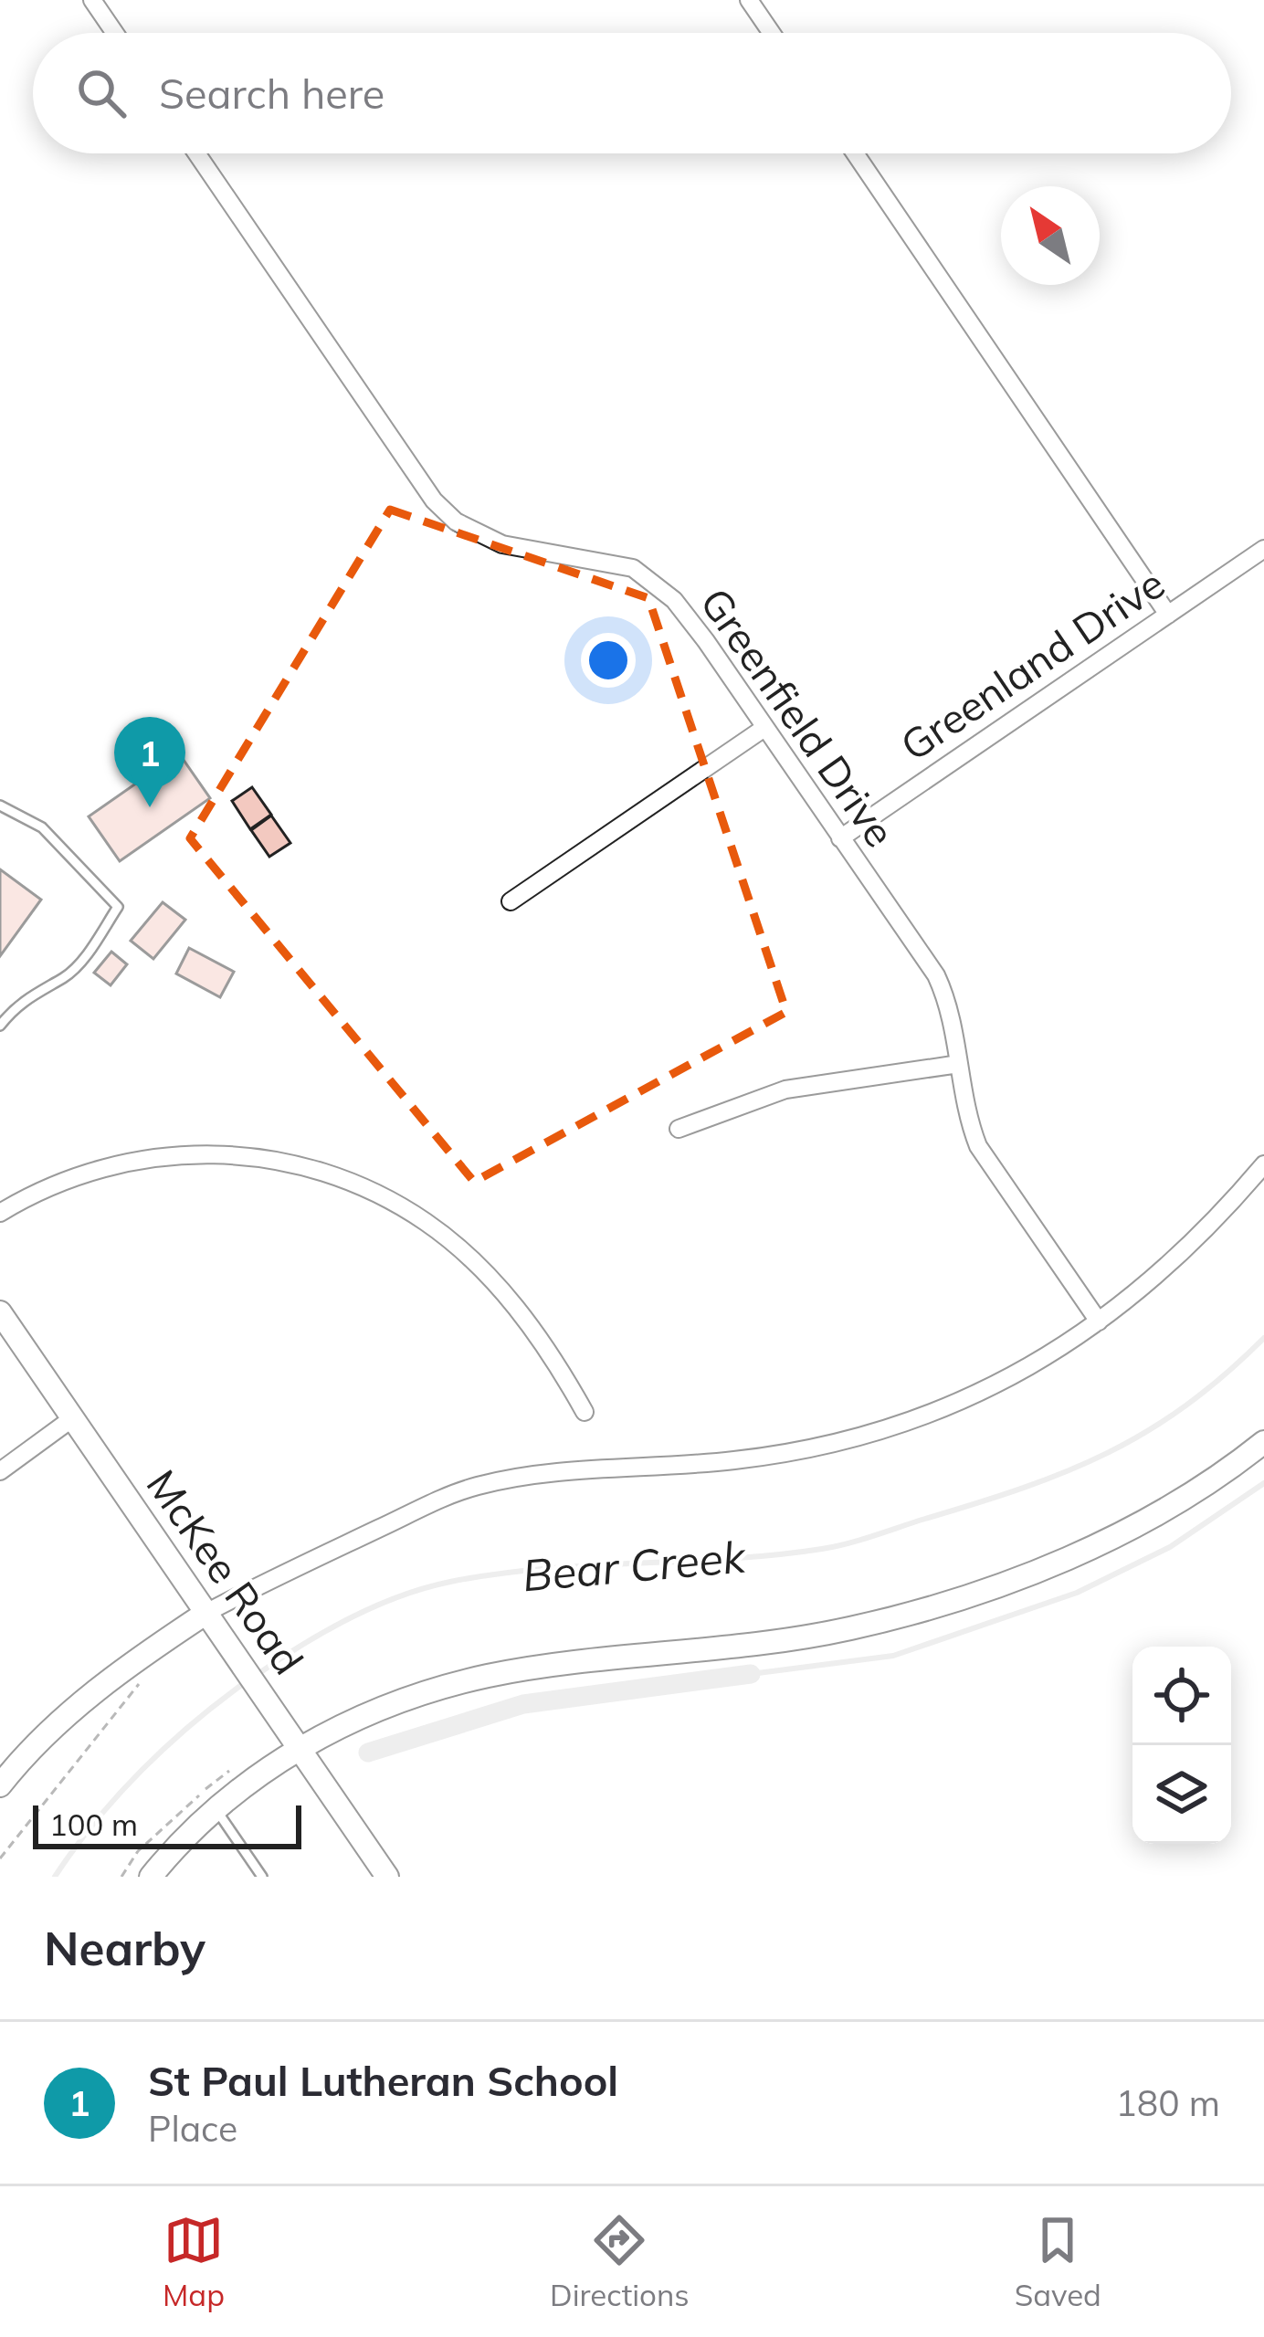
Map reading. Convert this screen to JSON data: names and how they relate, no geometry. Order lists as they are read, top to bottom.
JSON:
{
  "streets": {
    "street": ["Greenland Drive", "Greenfield Drive", "McKee Road"]
  },
  "crossings": [
    ["Greenland Drive", "Greenfield Drive"]
  ],
  "water": ["Bear Creek"],
  "scale_bar": "100 m",
  "north": "top left",
  "page": {
    "search": "Search here",
    "pins": "1",
    "scale": "100 m",
    "heading": "Nearby",
    "list": [
      {
        "mark": "1",
        "name": "St Paul Lutheran School",
        "note": "Place",
        "value": "180 m"
      }
    ],
    "nav": ["Map", "Directions", "Saved"]
  }
}
